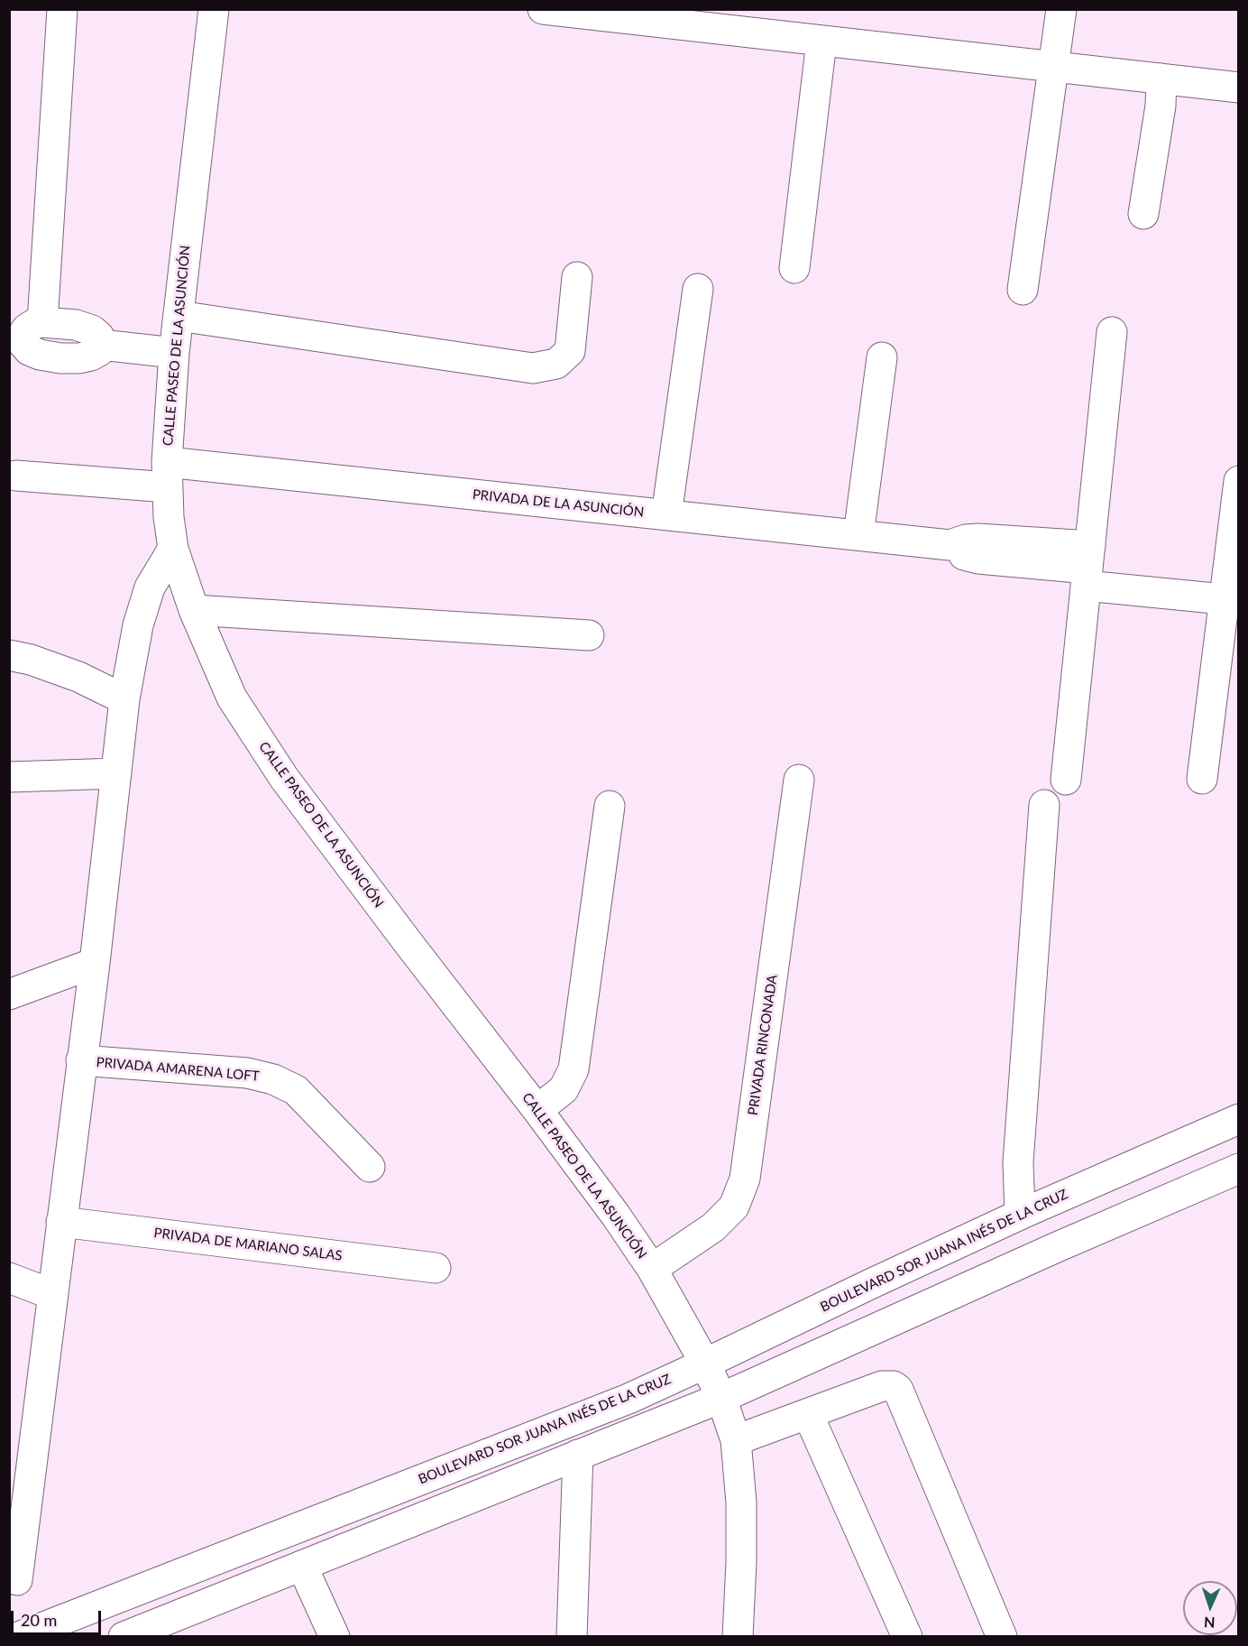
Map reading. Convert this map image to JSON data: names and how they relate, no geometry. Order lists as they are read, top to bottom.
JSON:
{
  "streets": {
    "street": [
      "CALLE PASEO DE LA ASUNCIÓN",
      "PRIVADA DE LA ASUNCIÓN",
      "PRIVADA RINCONADA",
      "PRIVADA AMARENA LOFT",
      "PRIVADA DE MARIANO SALAS",
      "BOULEVARD SOR JUANA INÉS DE LA CRUZ"
    ]
  },
  "crossings": [
    ["CALLE PASEO DE LA ASUNCIÓN", "PRIVADA DE LA ASUNCIÓN"],
    ["CALLE PASEO DE LA ASUNCIÓN", "PRIVADA RINCONADA"],
    ["CALLE PASEO DE LA ASUNCIÓN", "BOULEVARD SOR JUANA INÉS DE LA CRUZ"]
  ],
  "scale_bar": "20 m",
  "north": "bottom"
}
